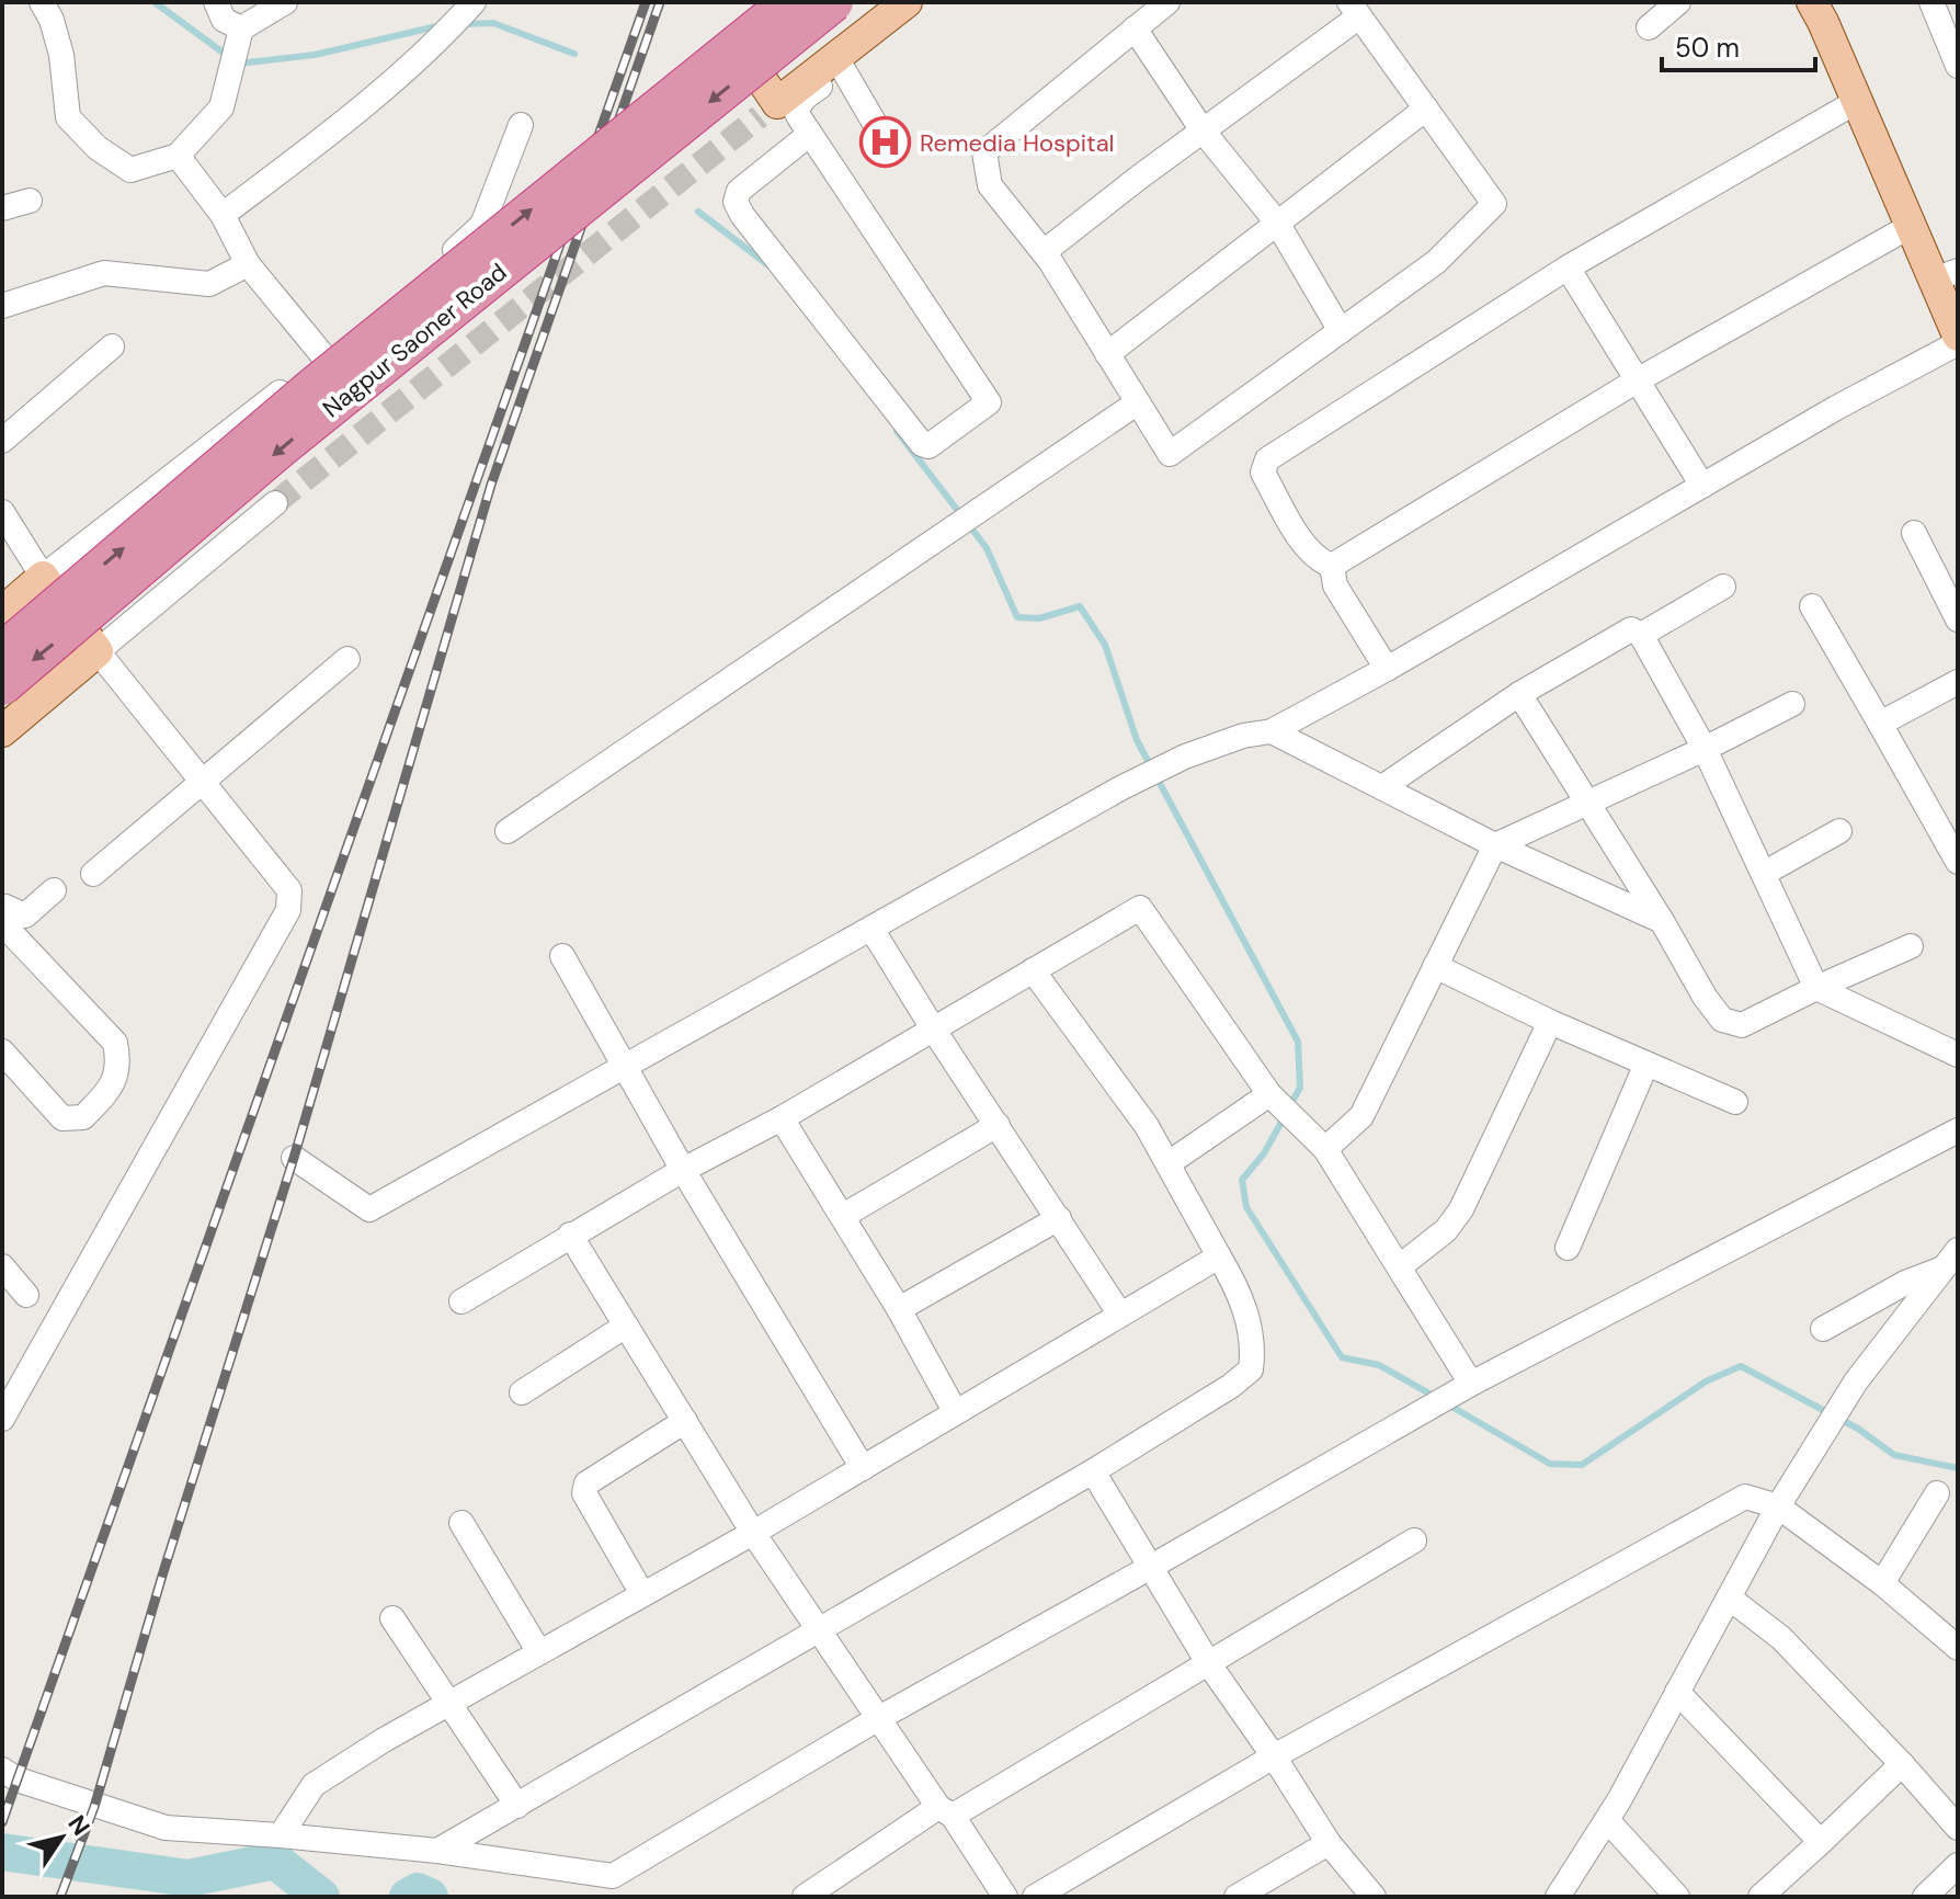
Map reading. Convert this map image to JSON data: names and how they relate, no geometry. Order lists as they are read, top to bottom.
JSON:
{
  "streets": {
    "highway": ["Nagpur Saoner Road"]
  },
  "places": {
    "hospital": ["Remedia Hospital"]
  },
  "scale_bar": "50 m",
  "north": "top right"
}
